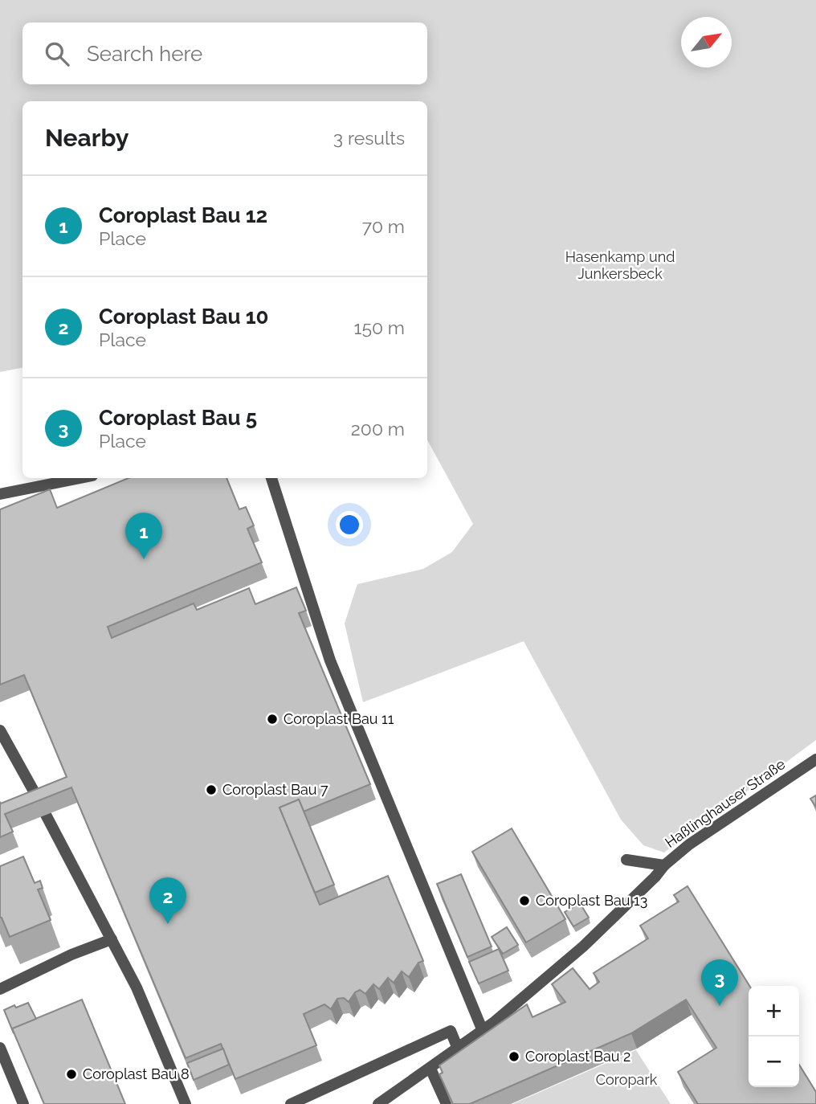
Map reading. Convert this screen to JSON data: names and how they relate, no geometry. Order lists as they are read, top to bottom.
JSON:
{
  "streets": {
    "street": ["Haßlinghauser Straße"]
  },
  "parks": ["Hasenkamp und Junkersbeck", "Coropark"],
  "places": [
    "Coroplast Bau 11",
    "Coroplast Bau 7",
    "Coroplast Bau 13",
    "Coroplast Bau 2",
    "Coroplast Bau 8"
  ],
  "north": "top right",
  "page": {
    "search": "Search here",
    "heading": ["Nearby", "3 results"],
    "list": [
      {
        "mark": "1",
        "name": "Coroplast Bau 12",
        "note": "Place",
        "value": "70 m"
      },
      {
        "mark": "2",
        "name": "Coroplast Bau 10",
        "note": "Place",
        "value": "150 m"
      },
      {
        "mark": "3",
        "name": "Coroplast Bau 5",
        "note": "Place",
        "value": "200 m"
      }
    ],
    "pins": ["1", "2", "3"],
    "map_buttons": ["+", "−"]
  }
}
